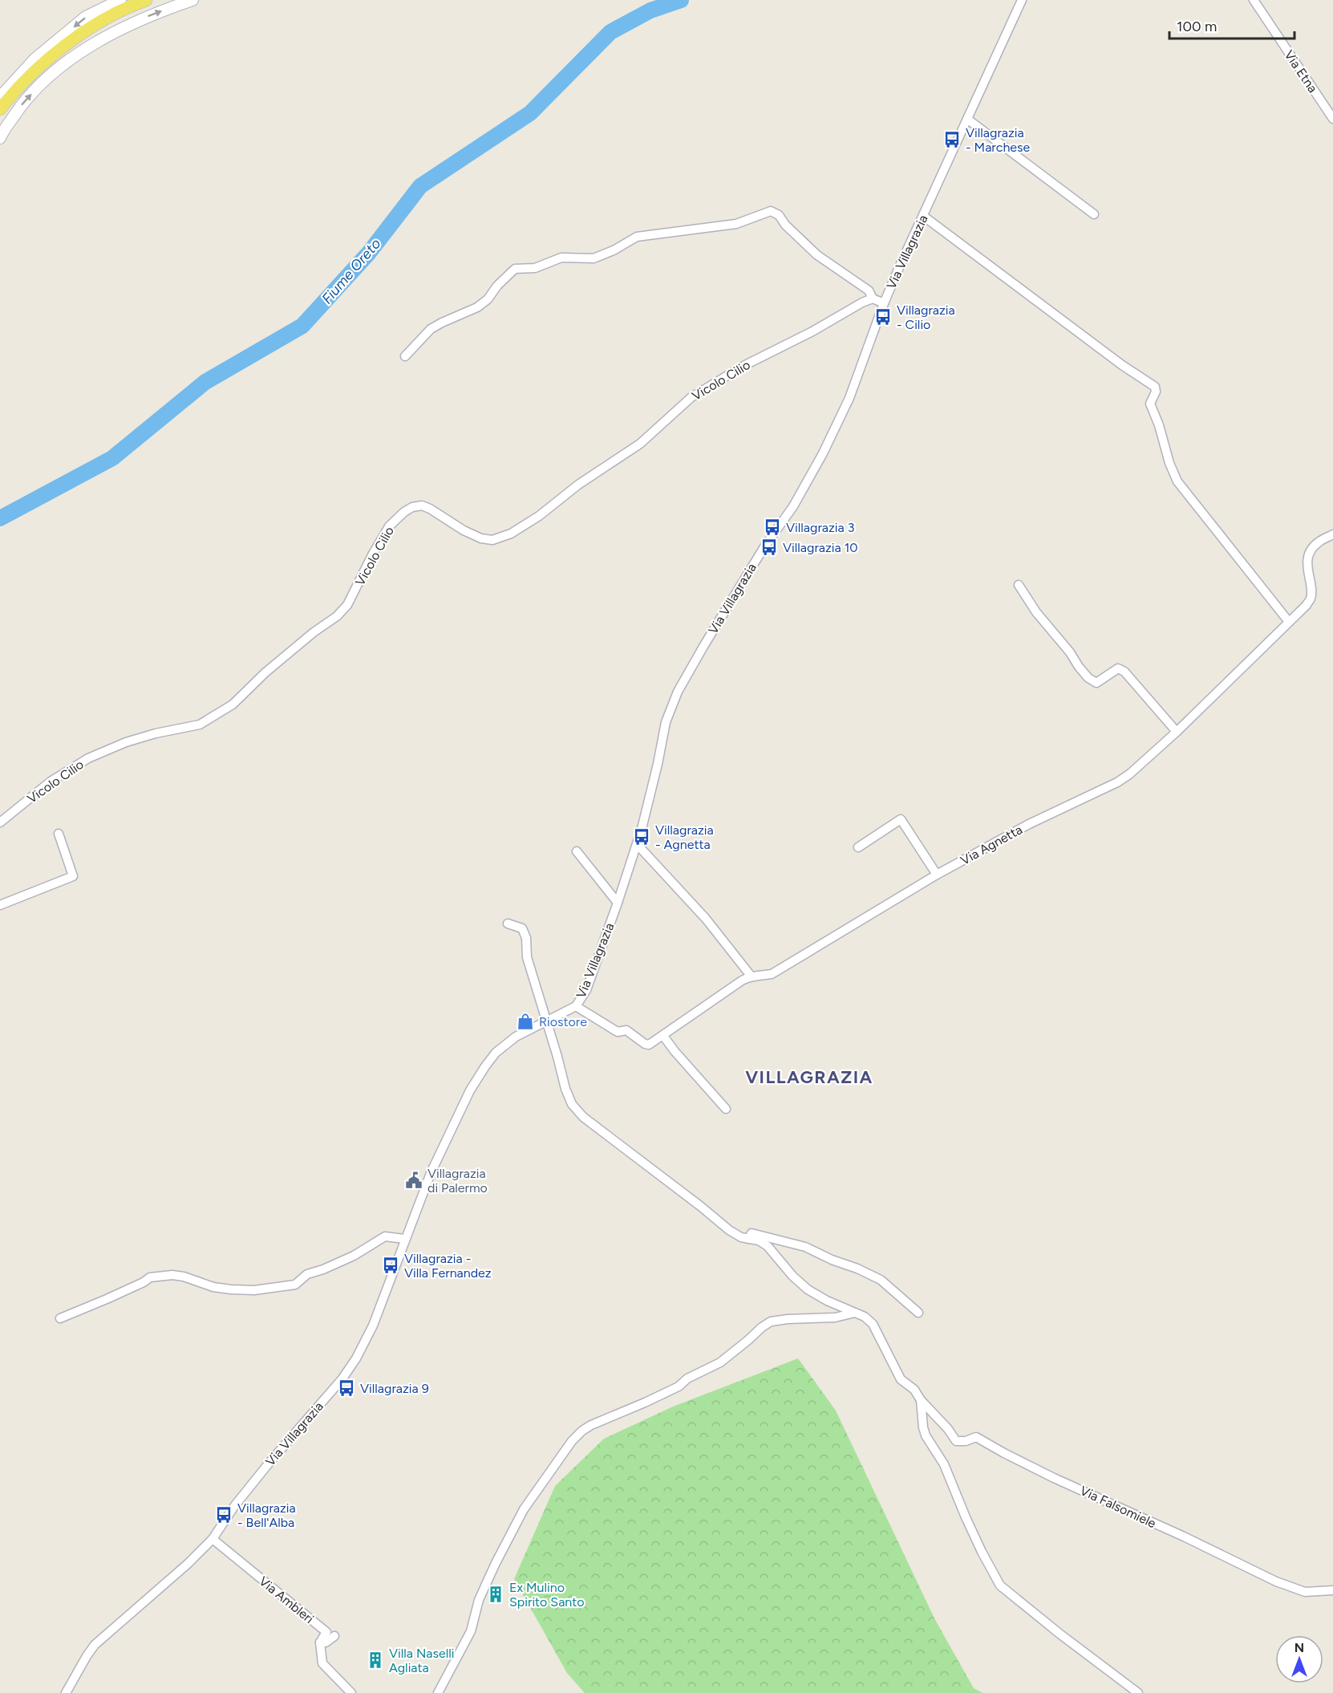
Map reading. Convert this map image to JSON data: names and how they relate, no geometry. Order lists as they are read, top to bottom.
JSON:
{
  "streets": {
    "street": [
      "Via Etna",
      "Via Villagrazia",
      "Vicolo Cilio",
      "Via Agnetta",
      "Via Falsomiele",
      "Via Ambleri"
    ]
  },
  "crossings": [
    ["Via Villagrazia", "Via Agnetta"],
    ["Via Villagrazia", "Via Ambleri"]
  ],
  "districts": ["VILLAGRAZIA"],
  "water": ["Fiume Oreto"],
  "places": {
    "bus stop": [
      "Villagrazia - Marchese",
      "Villagrazia - Cilio",
      "Villagrazia 3",
      "Villagrazia 10",
      "Villagrazia - Agnetta",
      "Villagrazia - Villa Fernandez",
      "Villagrazia 9",
      "Villagrazia - Bell'Alba"
    ],
    "shop": ["Riostore"],
    "public building": ["Villagrazia di Palermo"],
    "building": ["Ex Mulino Spirito Santo", "Villa Naselli Agliata"]
  },
  "scale_bar": "100 m",
  "north": "top"
}
